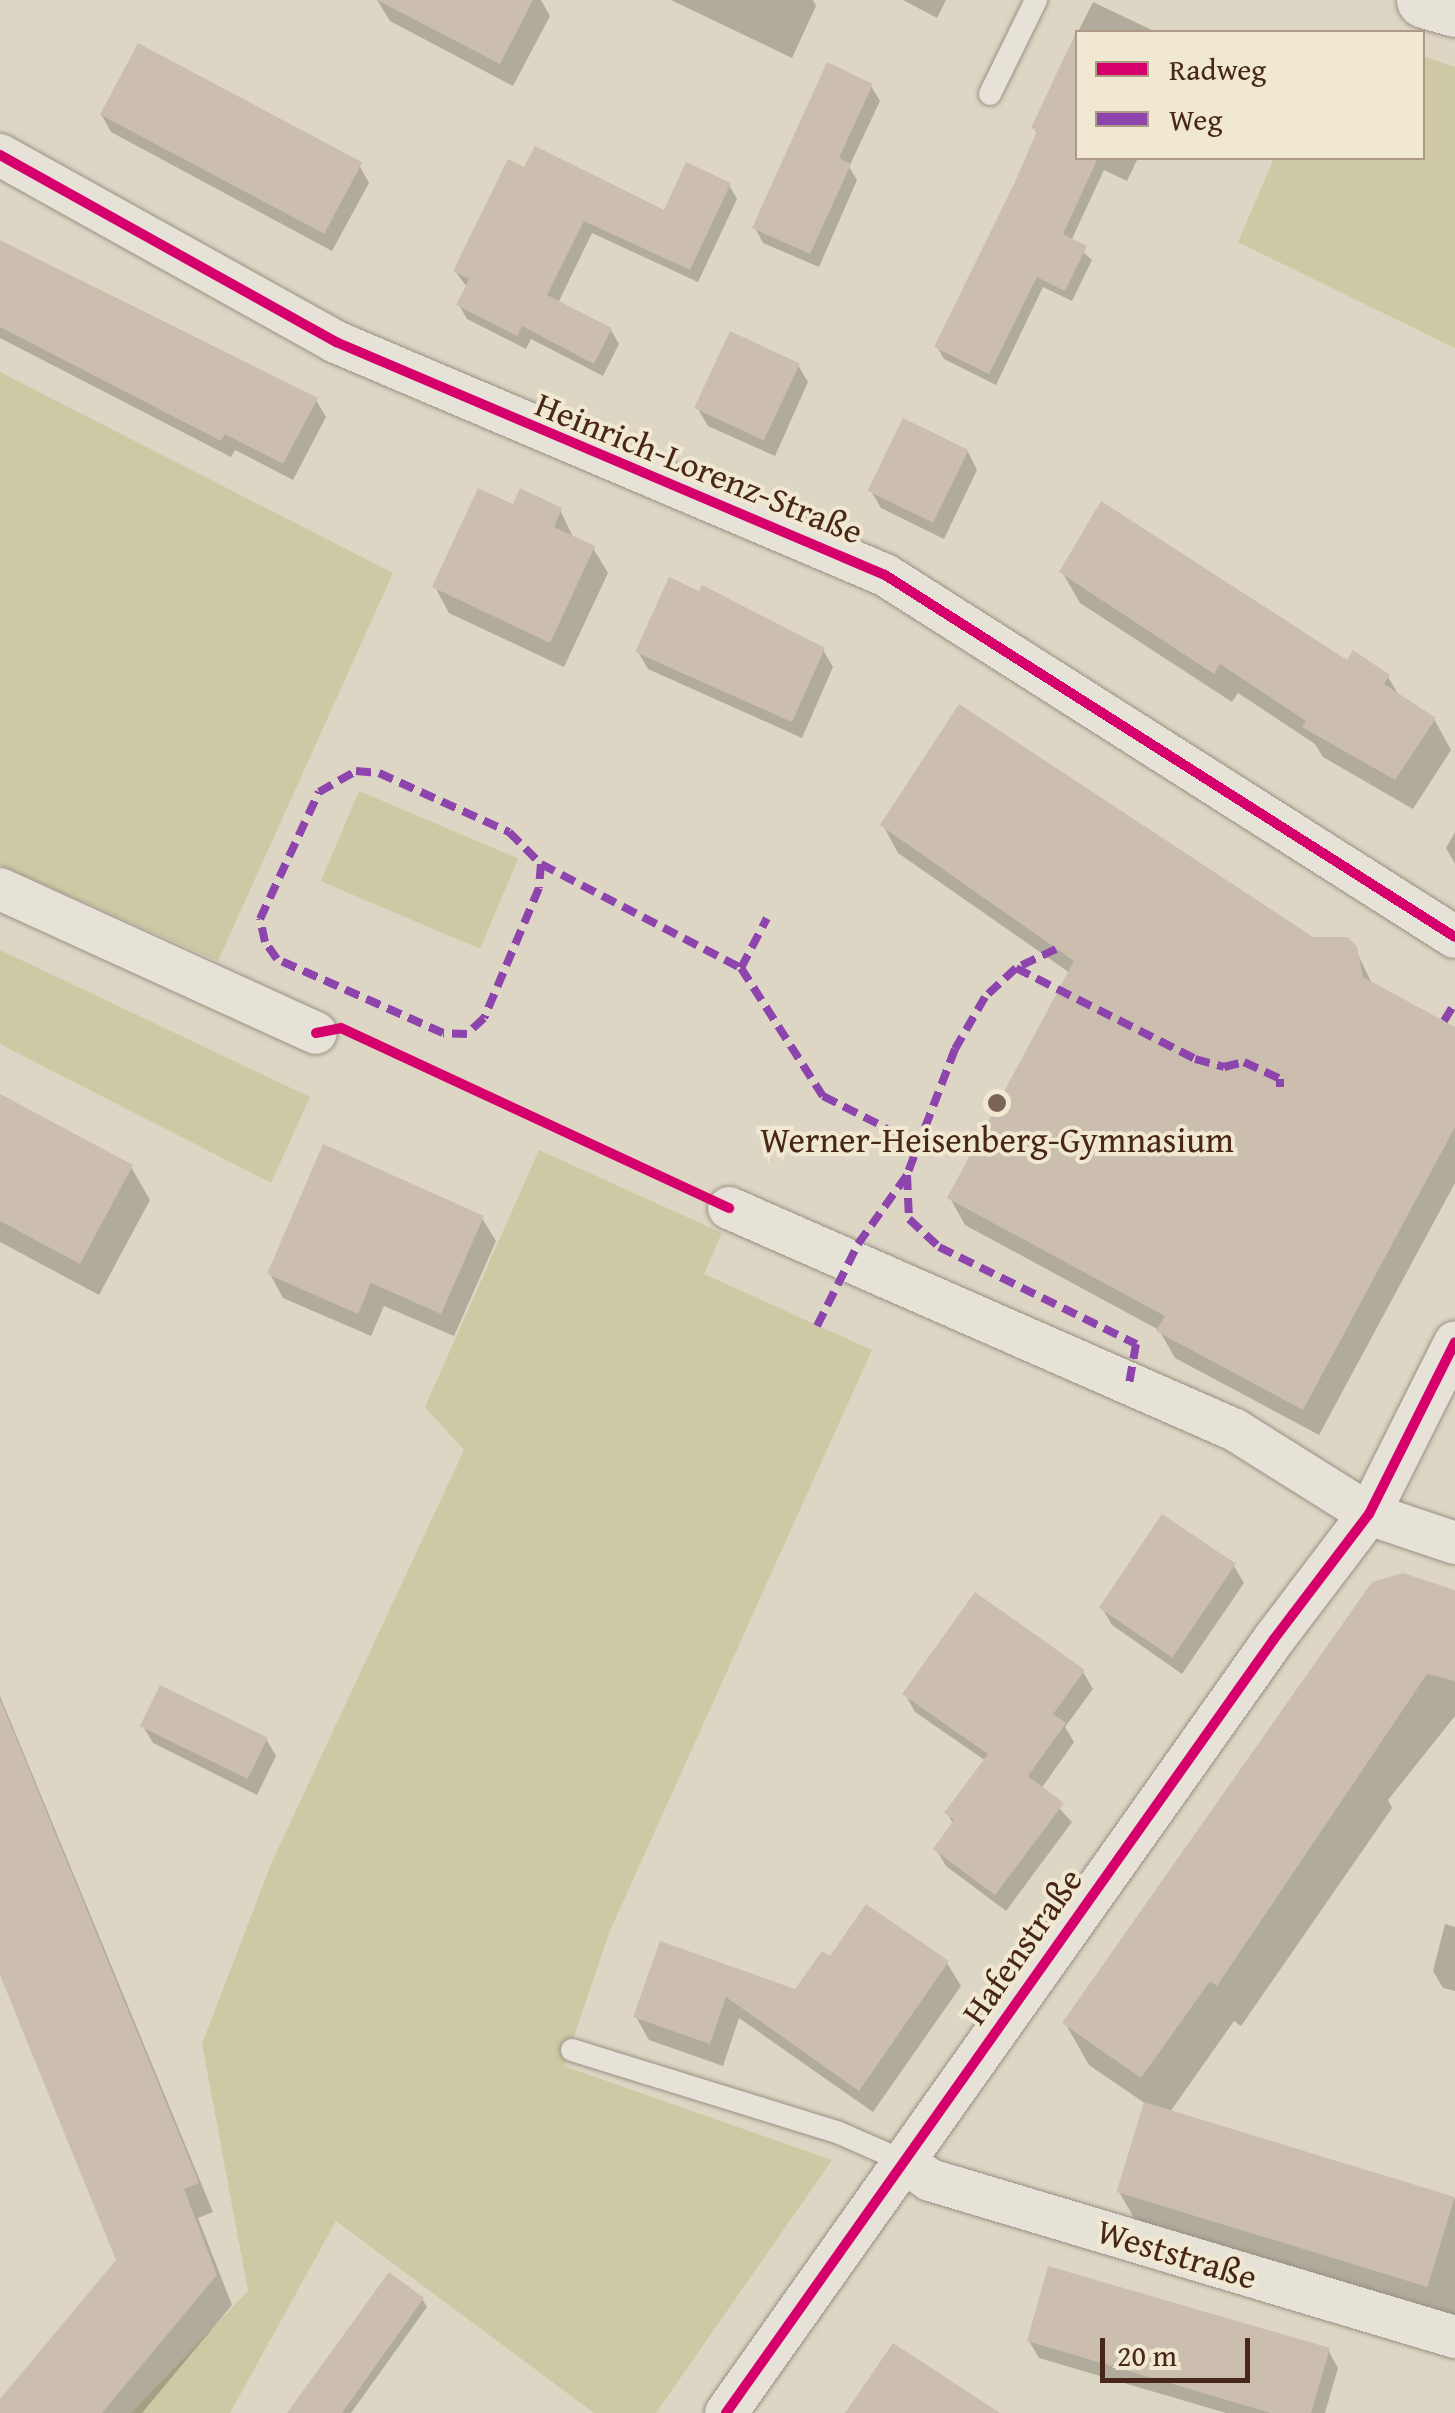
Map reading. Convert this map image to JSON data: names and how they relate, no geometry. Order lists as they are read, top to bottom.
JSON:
{
  "streets": {
    "street": ["Heinrich-Lorenz-Straße", "Hafenstraße", "Weststraße"]
  },
  "crossings": [
    ["Hafenstraße", "Weststraße"]
  ],
  "places": ["Werner-Heisenberg-Gymnasium"],
  "legend": ["Radweg", "Weg"],
  "scale_bar": "20 m"
}
